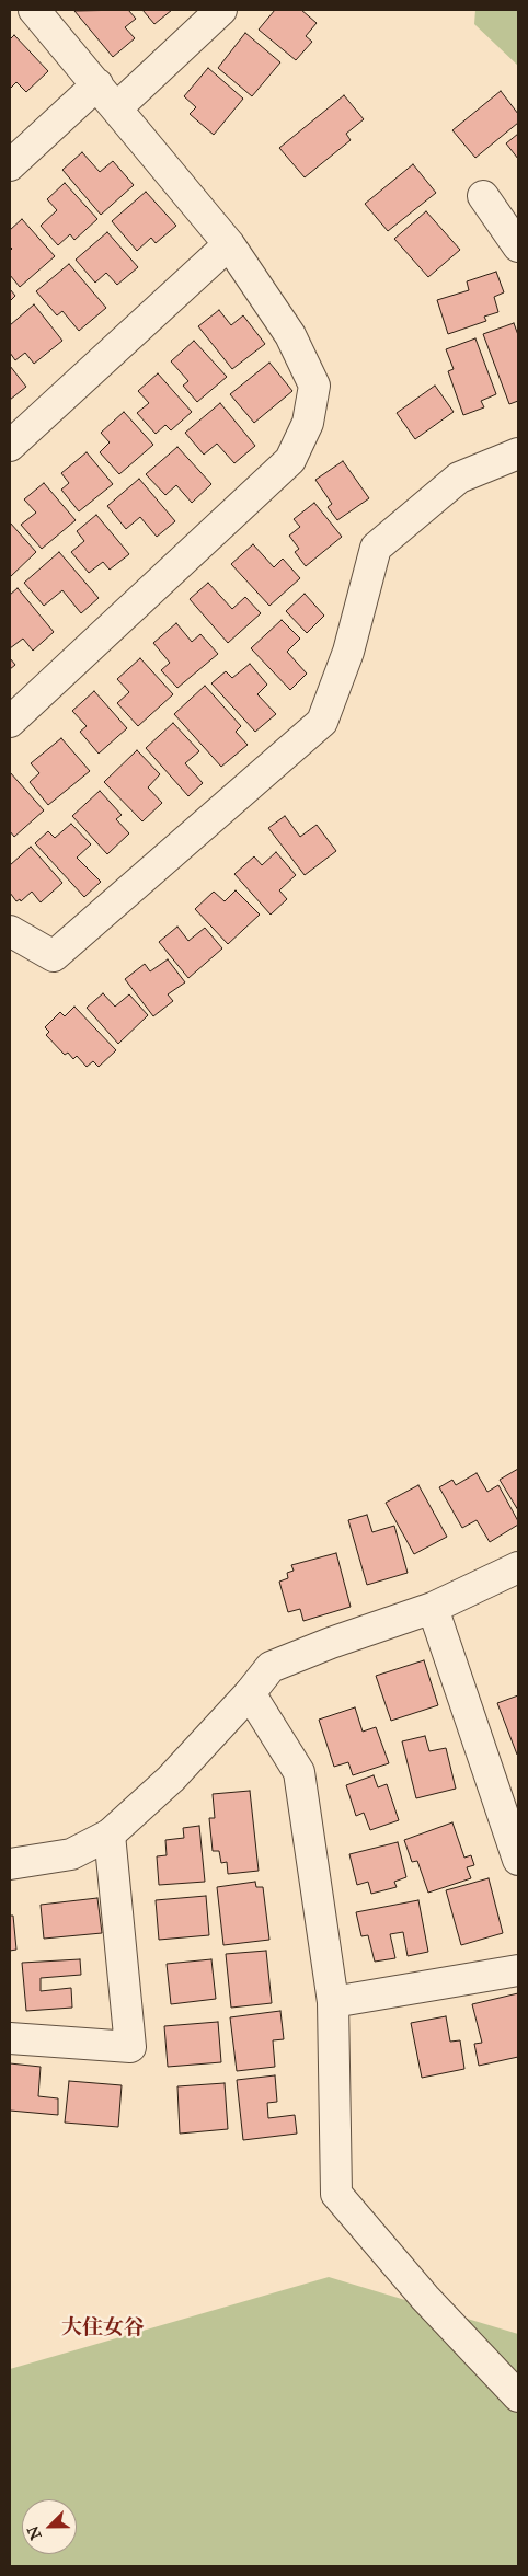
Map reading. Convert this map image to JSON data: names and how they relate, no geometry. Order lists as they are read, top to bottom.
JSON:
{
  "districts": ["大住女谷"],
  "north": "bottom left"
}
